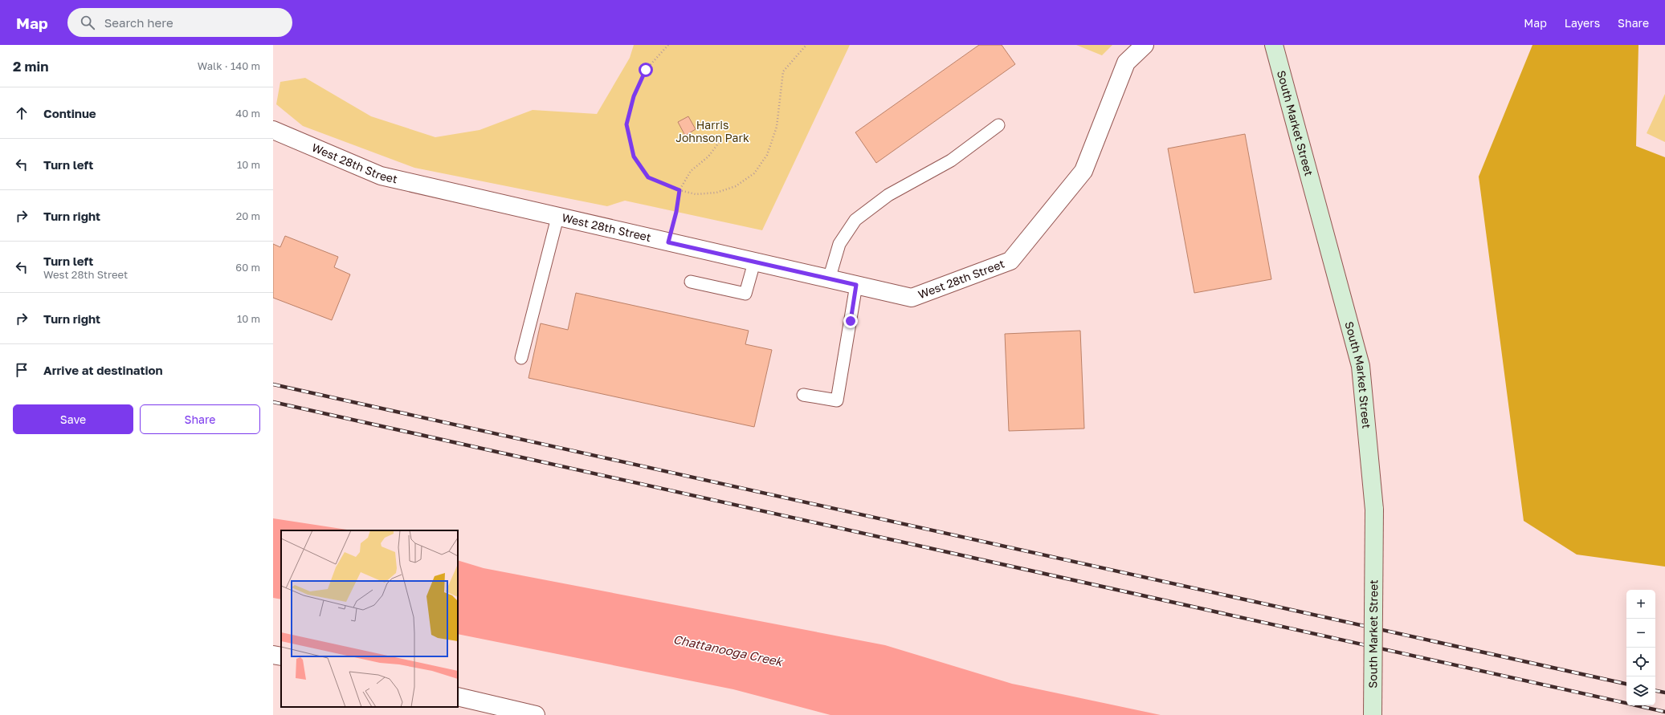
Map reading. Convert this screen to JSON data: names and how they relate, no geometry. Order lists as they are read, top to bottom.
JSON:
{
  "streets": {
    "main road": ["South Market Street"],
    "street": ["West 28th Street"]
  },
  "water": ["Chattanooga Creek"],
  "parks": ["Harris Johnson Park"],
  "page": {
    "header": "Map",
    "search": "Search here",
    "nav": ["Map", "Layers", "Share"],
    "heading": ["2 min", "Walk · 140 m"],
    "list": [
      ["Continue", "40 m"],
      ["Turn left", "10 m"],
      ["Turn right", "20 m"],
      ["Turn left", "West 28th Street", "60 m"],
      ["Turn right", "10 m"],
      "Arrive at destination"
    ],
    "buttons": ["Save", "Share"],
    "map_buttons": ["+", "−"]
  }
}
